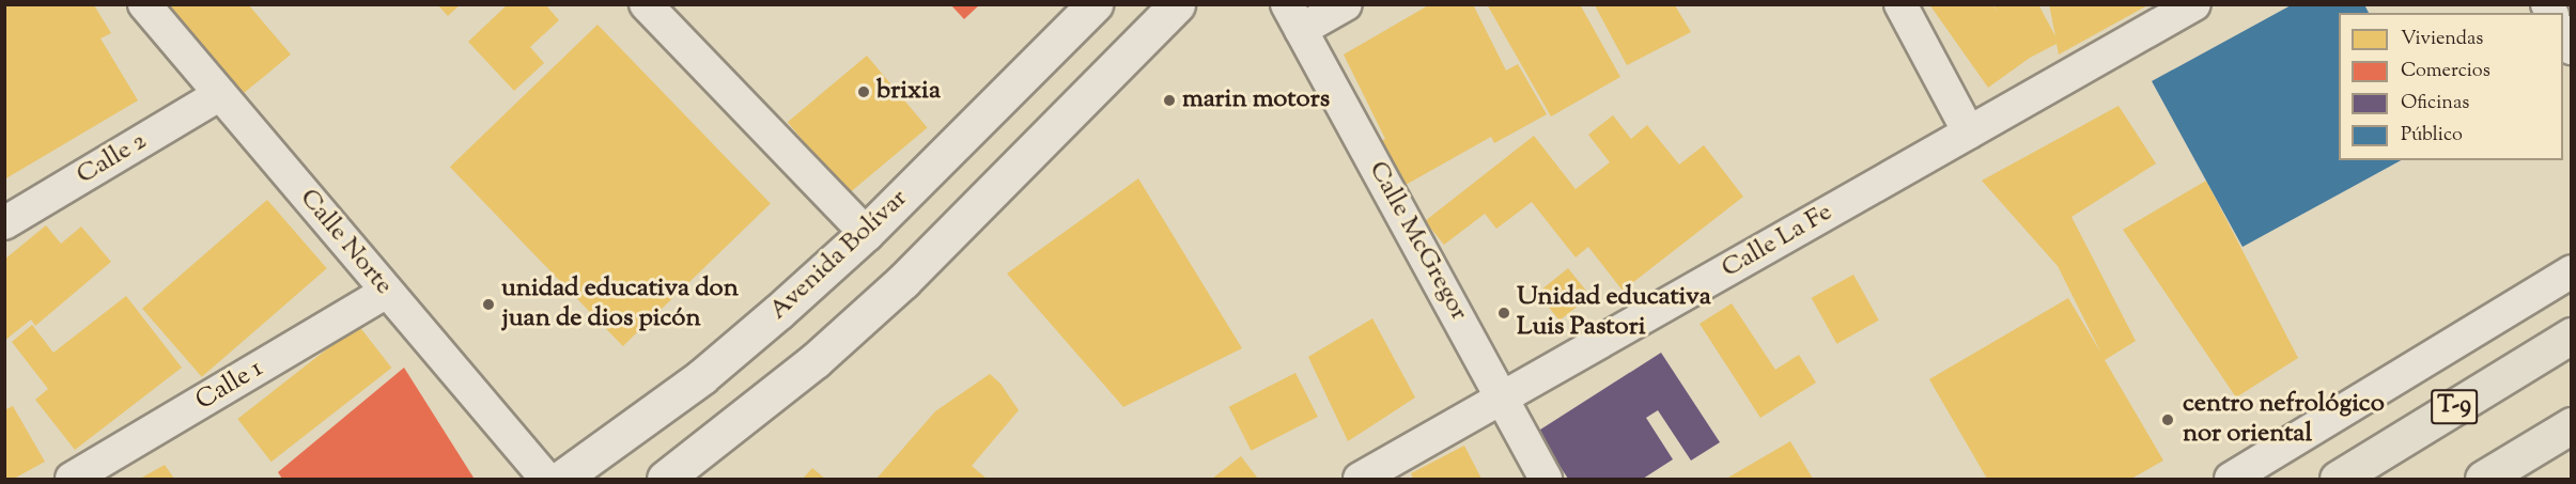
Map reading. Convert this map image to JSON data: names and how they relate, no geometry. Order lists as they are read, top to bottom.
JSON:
{
  "streets": {
    "highway": ["T-9"],
    "street": [
      "Calle 2",
      "Calle McGregor",
      "Calle La Fe",
      "Calle Norte",
      "Avenida Bolívar",
      "Calle 1"
    ]
  },
  "crossings": [
    ["Calle 2", "Calle Norte"],
    ["Calle McGregor", "Calle La Fe"],
    ["Calle Norte", "Calle 1"]
  ],
  "places": [
    "brixia",
    "marin motors",
    "unidad educativa don juan de dios picón",
    "Unidad educativa Luis Pastori",
    "centro nefrológico nor oriental"
  ],
  "legend": [
    "Viviendas",
    "Comercios",
    "Oficinas",
    "Público"
  ]
}
